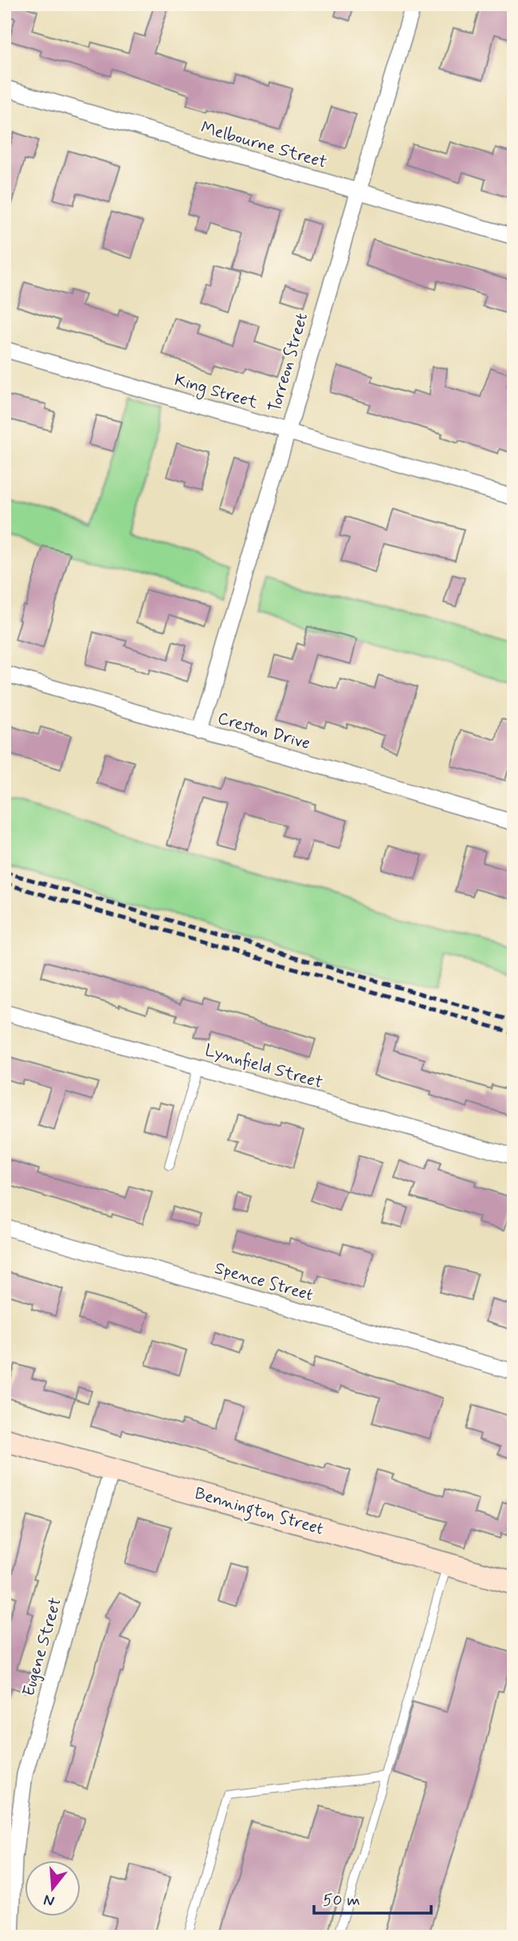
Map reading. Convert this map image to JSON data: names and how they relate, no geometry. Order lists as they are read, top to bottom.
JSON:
{
  "streets": {
    "street": [
      "Melbourne Street",
      "Torreon Street",
      "King Street",
      "Creston Drive",
      "Lynnfield Street",
      "Spence Street",
      "Bennington Street",
      "Eugene Street"
    ]
  },
  "crossings": [
    ["Melbourne Street", "Torreon Street"],
    ["Torreon Street", "King Street"],
    ["Torreon Street", "Creston Drive"],
    ["Bennington Street", "Eugene Street"]
  ],
  "scale_bar": "50 m",
  "north": "bottom"
}
